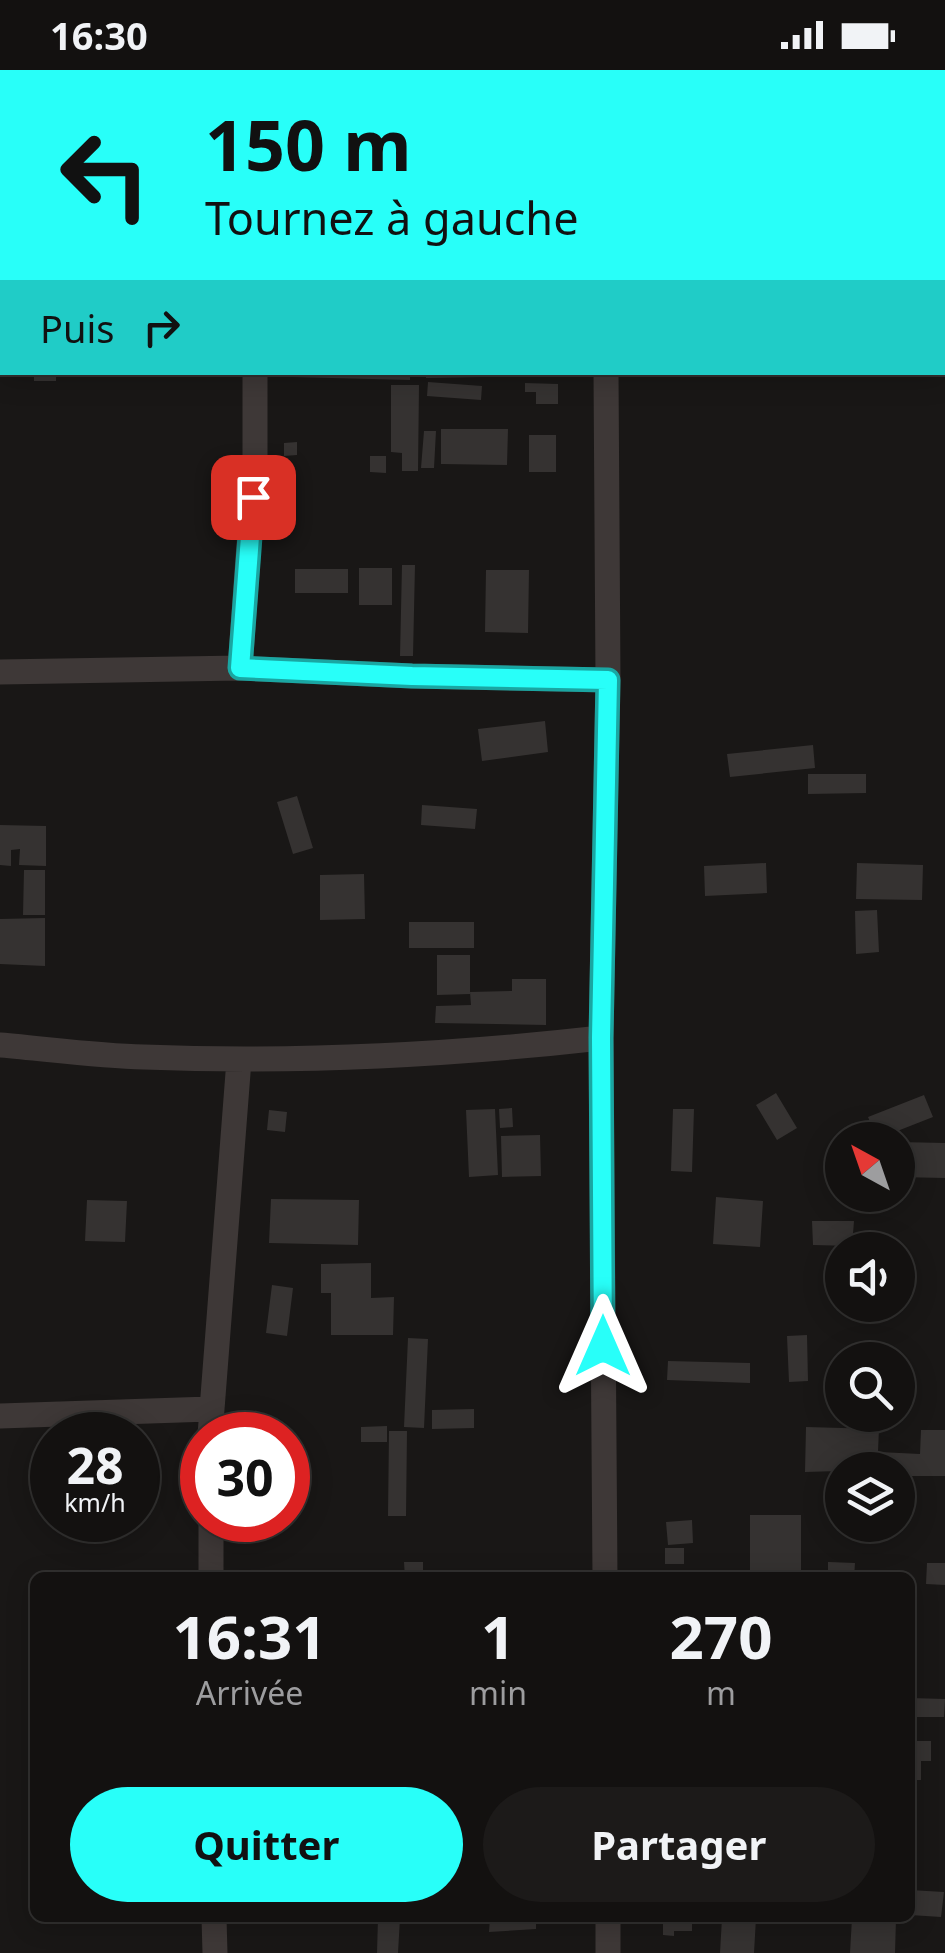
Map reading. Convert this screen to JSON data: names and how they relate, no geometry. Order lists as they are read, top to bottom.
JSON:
{
  "north": "top left",
  "page": {
    "status": "16:30",
    "turn": ["150 m", "Tournez à gauche"],
    "then": "Puis",
    "speed": "28 km/h",
    "limit": "30",
    "eta": [
      "16:31",
      "Arrivée",
      "1",
      "min",
      "270",
      "m"
    ],
    "buttons": ["Quitter", "Partager"]
  }
}
